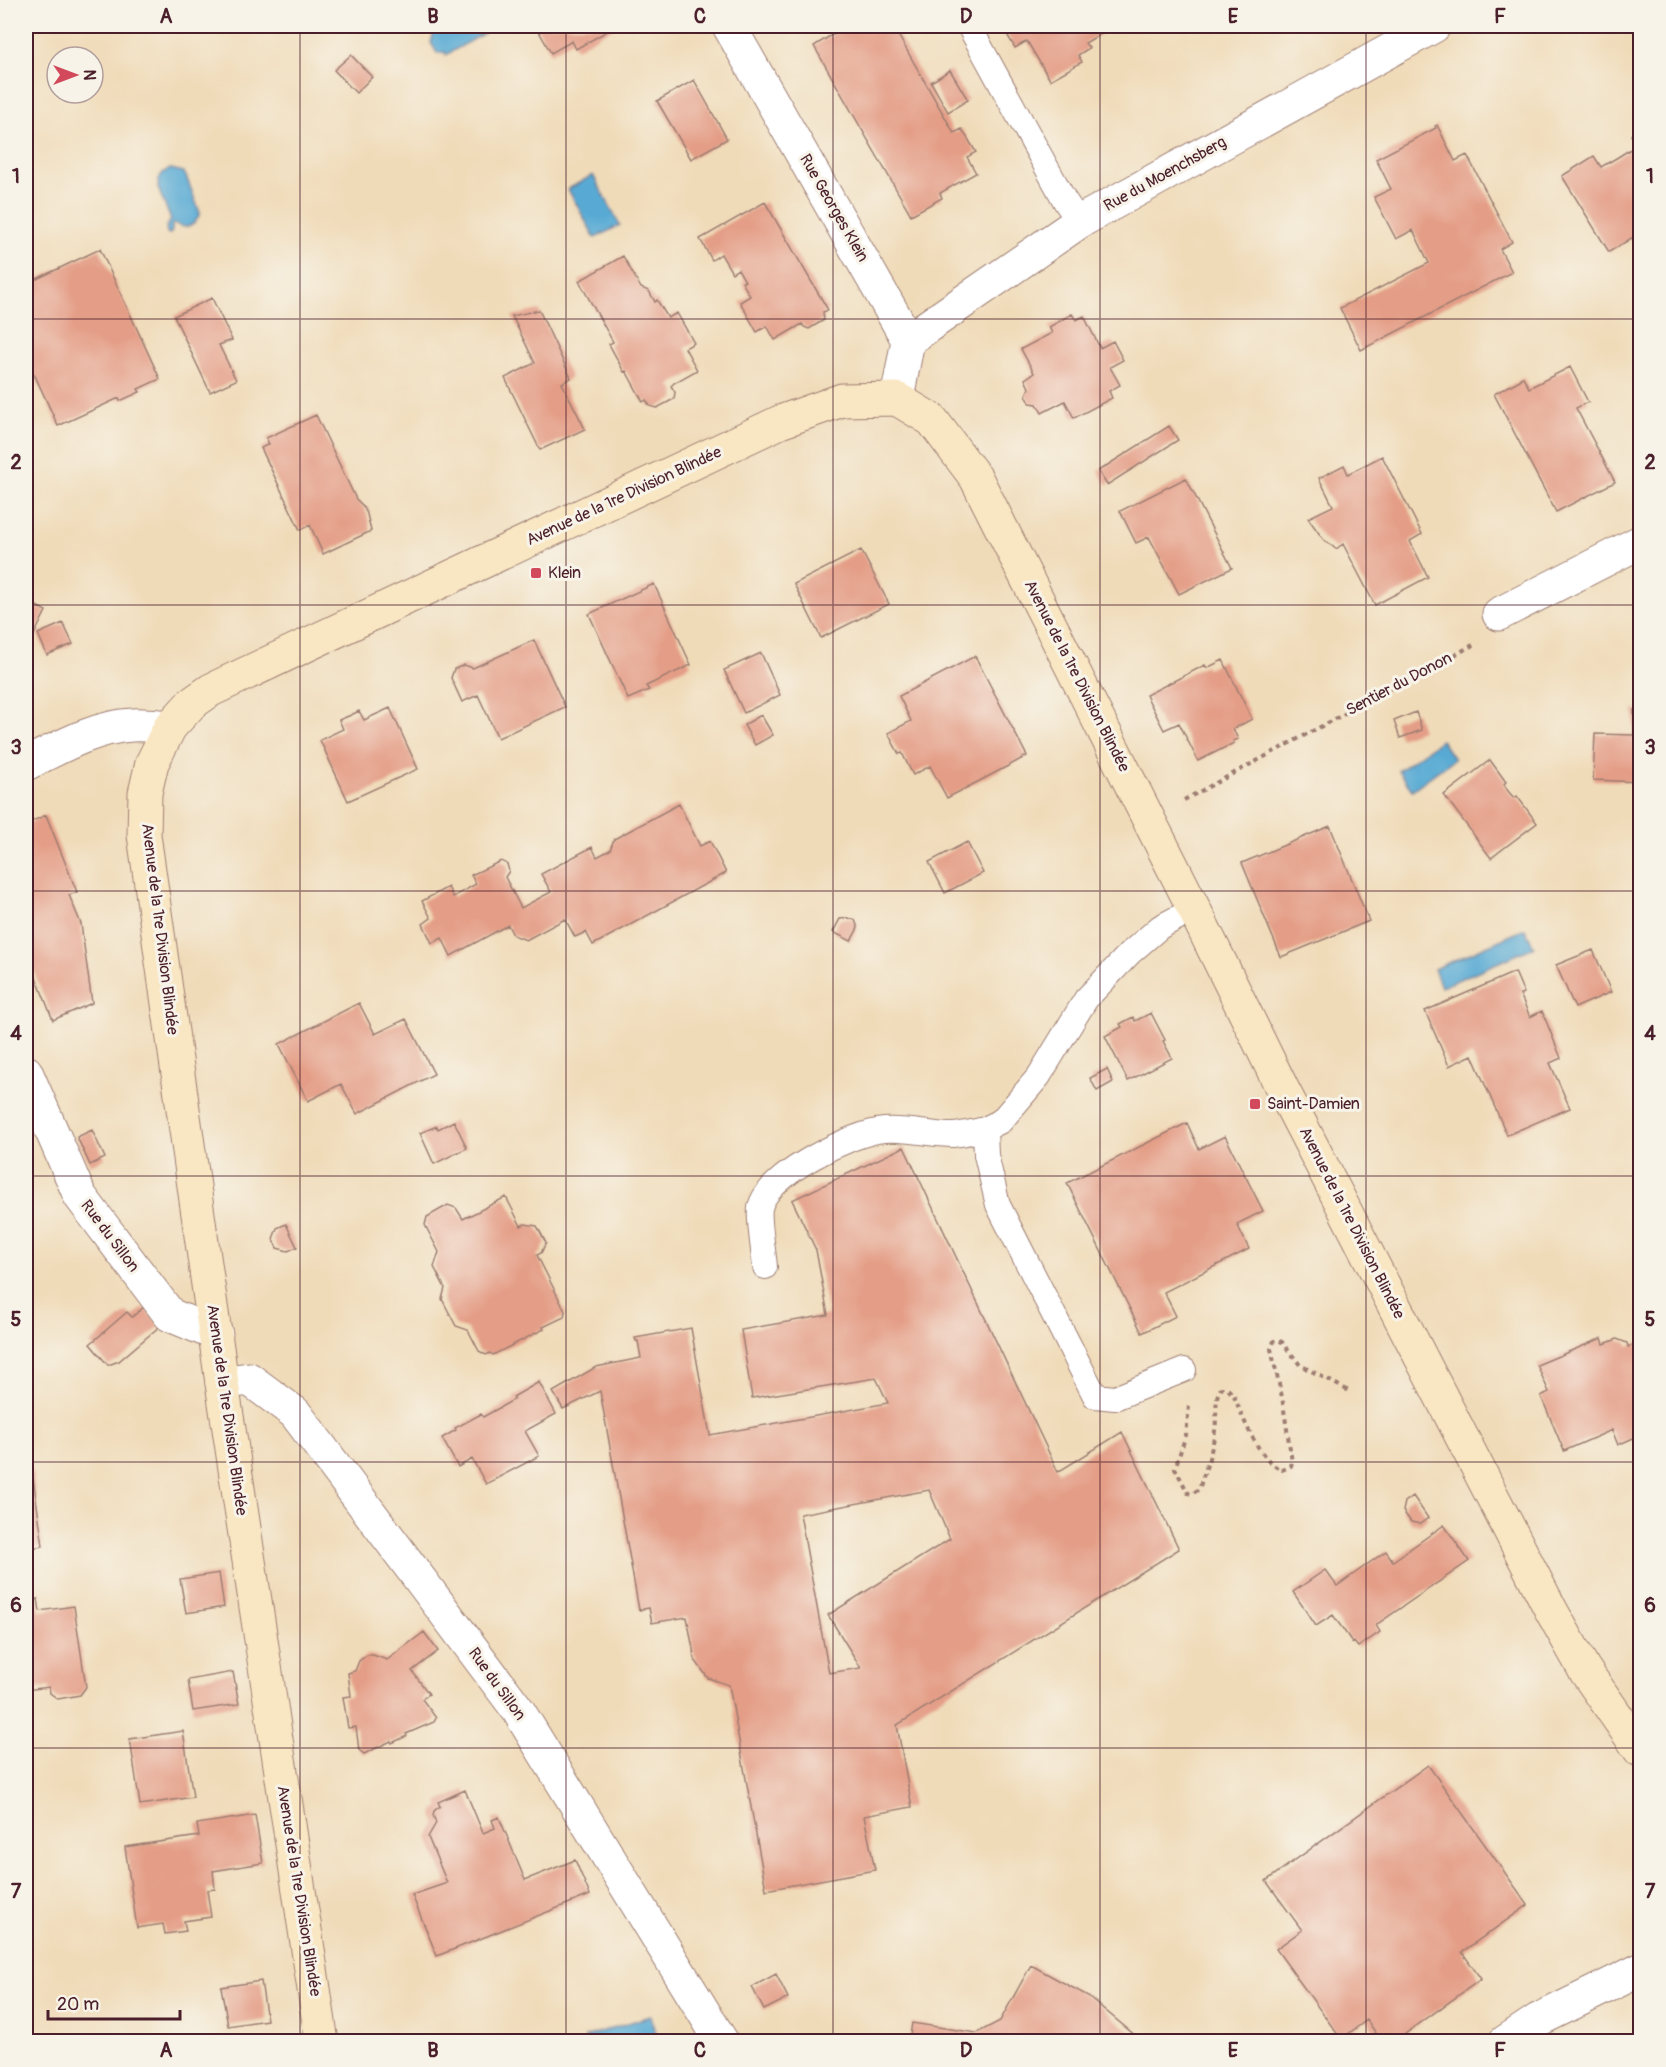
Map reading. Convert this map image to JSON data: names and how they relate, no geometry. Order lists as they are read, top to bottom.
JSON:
{
  "streets": {
    "main road": ["Avenue de la 1re Division Blindée"],
    "street": ["Rue du Moenchsberg", "Rue Georges Klein", "Rue du Sillon"],
    "path": ["Sentier du Donon"]
  },
  "crossings": [
    ["Rue du Moenchsberg", "Rue Georges Klein"],
    ["Avenue de la 1re Division Blindée", "Sentier du Donon"],
    ["Avenue de la 1re Division Blindée", "Rue du Sillon"]
  ],
  "places": {
    "transit": ["Klein", "Saint-Damien"]
  },
  "scale_bar": "20 m",
  "north": "right",
  "grid": {
    "columns": [
      "A",
      "B",
      "C",
      "D",
      "E",
      "F"
    ],
    "rows": [
      "1",
      "2",
      "3",
      "4",
      "5",
      "6",
      "7"
    ]
  }
}
